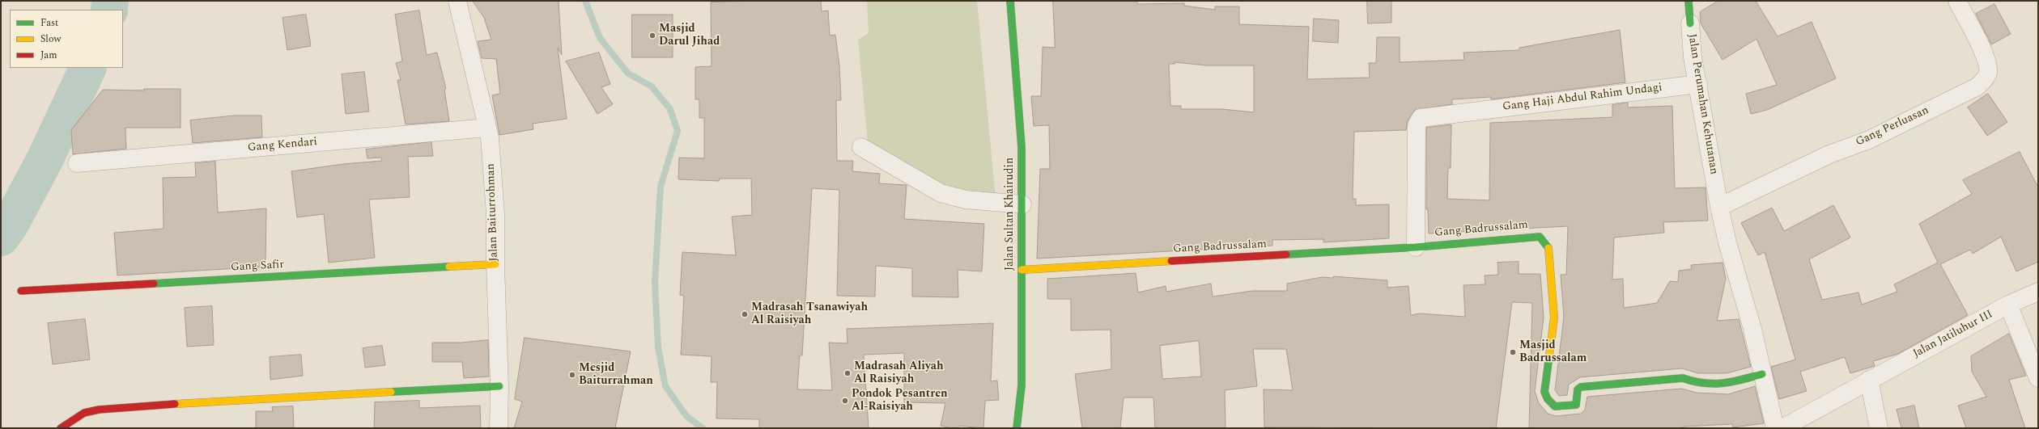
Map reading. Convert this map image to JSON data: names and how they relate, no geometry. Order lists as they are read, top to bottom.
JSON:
{
  "streets": {
    "street": [
      "Gang Haji Abdul Rahim Undagi",
      "Jalan Perumahan Kehutanan",
      "Gang Perluasan",
      "Gang Kendari",
      "Jalan Baiturrohman",
      "Jalan Sultan Khairudin",
      "Gang Badrussalam",
      "Gang Safir",
      "Jalan Jatiluhur III"
    ]
  },
  "crossings": [
    ["Gang Haji Abdul Rahim Undagi", "Jalan Perumahan Kehutanan"],
    ["Gang Haji Abdul Rahim Undagi", "Gang Badrussalam"],
    ["Jalan Perumahan Kehutanan", "Gang Perluasan"],
    ["Jalan Perumahan Kehutanan", "Gang Badrussalam"],
    ["Gang Kendari", "Jalan Baiturrohman"],
    ["Jalan Baiturrohman", "Gang Safir"],
    ["Jalan Sultan Khairudin", "Gang Badrussalam"]
  ],
  "places": [
    "Masjid Darul Jihad",
    "Madrasah Tsanawiyah Al Raisiyah",
    "Masjid Badrussalam",
    "Madrasah Aliyah Al Raisiyah",
    "Mesjid Baiturrahman",
    "Pondok Pesantren Al-Raisiyah"
  ],
  "legend": ["Fast", "Slow", "Jam"]
}
